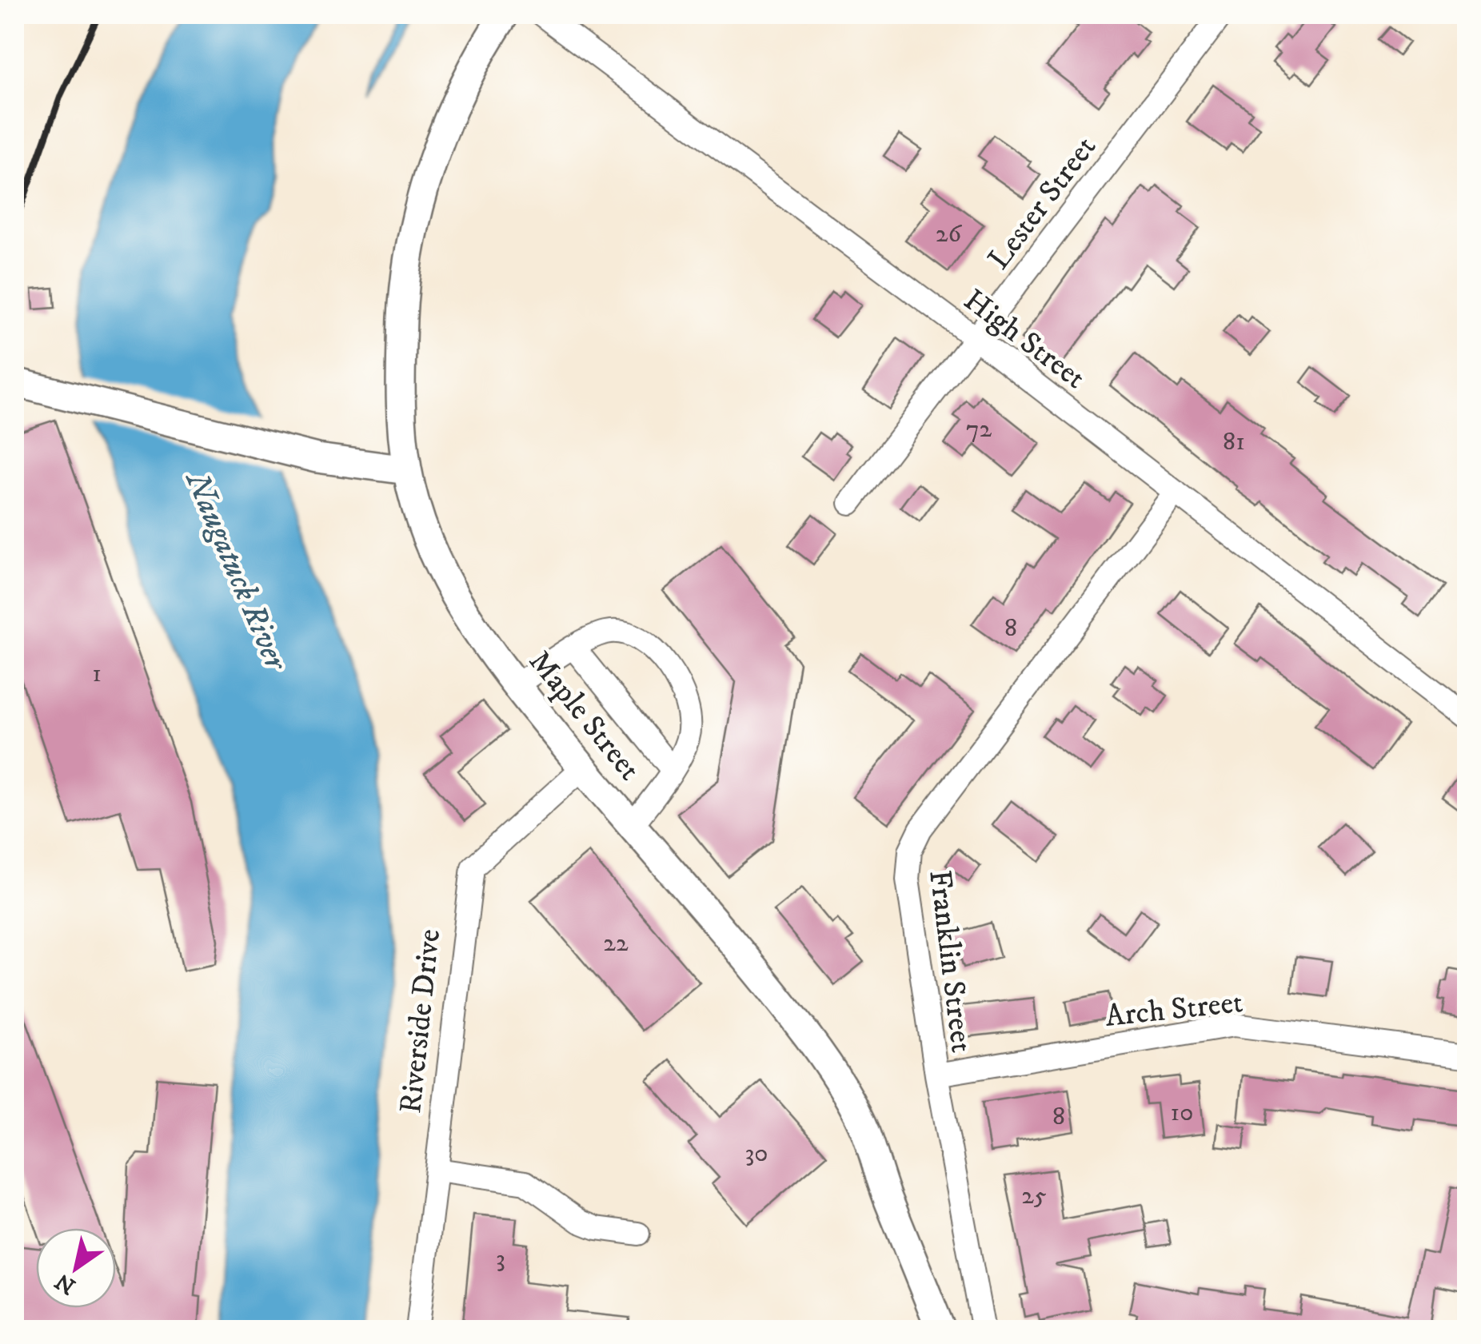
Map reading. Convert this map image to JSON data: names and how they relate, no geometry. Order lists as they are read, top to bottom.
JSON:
{
  "streets": {
    "main road": ["Maple Street"],
    "street": [
      "Lester Street",
      "High Street",
      "Franklin Street",
      "Arch Street",
      "Riverside Drive"
    ]
  },
  "crossings": [
    ["Lester Street", "High Street"],
    ["High Street", "Franklin Street"],
    ["Maple Street", "Riverside Drive"],
    ["Franklin Street", "Arch Street"]
  ],
  "water": ["Naugatuck River"],
  "house_numbers": [
    "26",
    "72",
    "81",
    "8",
    "1",
    "22",
    "10",
    "8",
    "30",
    "25",
    "3"
  ],
  "north": "bottom left"
}
